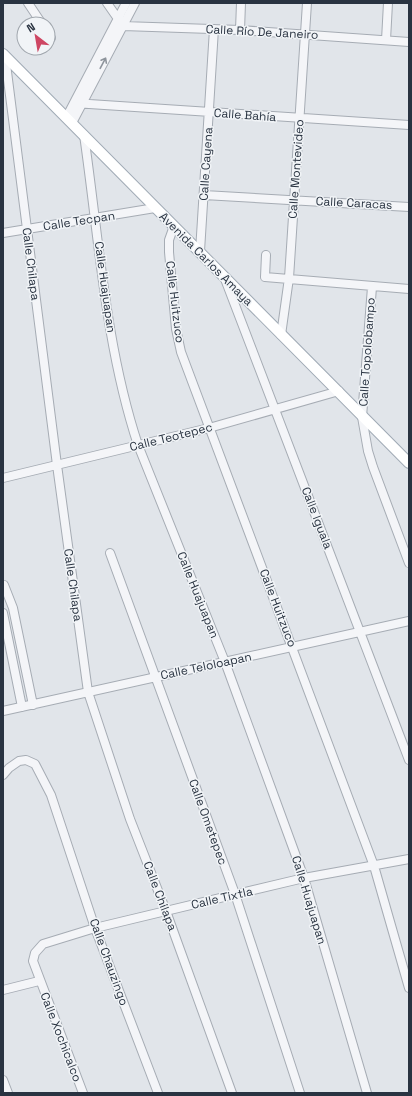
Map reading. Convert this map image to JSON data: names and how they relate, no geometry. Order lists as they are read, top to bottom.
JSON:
{
  "streets": {
    "main road": ["Avenida Carlos Amaya"],
    "street": [
      "Calle Río De Janeiro",
      "Calle Bahía",
      "Calle Cayena",
      "Calle Montevideo",
      "Calle Caracas",
      "Calle Tecpan",
      "Calle Chilapa",
      "Calle Huajuapan",
      "Calle Huitzuco",
      "Calle Topolobampo",
      "Calle Teotepec",
      "Calle Iguala",
      "Calle Teloloapan",
      "Calle Ometepec",
      "Calle Tixtla",
      "Calle Chauzingo",
      "Calle Xochicalco"
    ]
  },
  "crossings": [
    ["Calle Río De Janeiro", "Calle Cayena"],
    ["Calle Río De Janeiro", "Calle Montevideo"],
    ["Calle Bahía", "Calle Cayena"],
    ["Calle Bahía", "Calle Montevideo"],
    ["Calle Cayena", "Calle Caracas"],
    ["Calle Cayena", "Avenida Carlos Amaya"],
    ["Calle Montevideo", "Calle Caracas"],
    ["Calle Montevideo", "Avenida Carlos Amaya"],
    ["Calle Tecpan", "Avenida Carlos Amaya"],
    ["Calle Tecpan", "Calle Chilapa"],
    ["Calle Tecpan", "Calle Huajuapan"],
    ["Avenida Carlos Amaya", "Calle Chilapa"],
    ["Avenida Carlos Amaya", "Calle Huajuapan"],
    ["Avenida Carlos Amaya", "Calle Huitzuco"],
    ["Avenida Carlos Amaya", "Calle Topolobampo"],
    ["Avenida Carlos Amaya", "Calle Teotepec"],
    ["Avenida Carlos Amaya", "Calle Iguala"],
    ["Calle Chilapa", "Calle Teotepec"],
    ["Calle Chilapa", "Calle Teloloapan"],
    ["Calle Chilapa", "Calle Tixtla"],
    ["Calle Huajuapan", "Calle Teotepec"],
    ["Calle Huajuapan", "Calle Teloloapan"],
    ["Calle Huajuapan", "Calle Tixtla"],
    ["Calle Huitzuco", "Calle Teotepec"],
    ["Calle Huitzuco", "Calle Teloloapan"],
    ["Calle Huitzuco", "Calle Tixtla"],
    ["Calle Teotepec", "Calle Iguala"],
    ["Calle Iguala", "Calle Teloloapan"],
    ["Calle Teloloapan", "Calle Ometepec"],
    ["Calle Ometepec", "Calle Tixtla"],
    ["Calle Tixtla", "Calle Chauzingo"],
    ["Calle Tixtla", "Calle Xochicalco"]
  ],
  "north": "top left"
}
